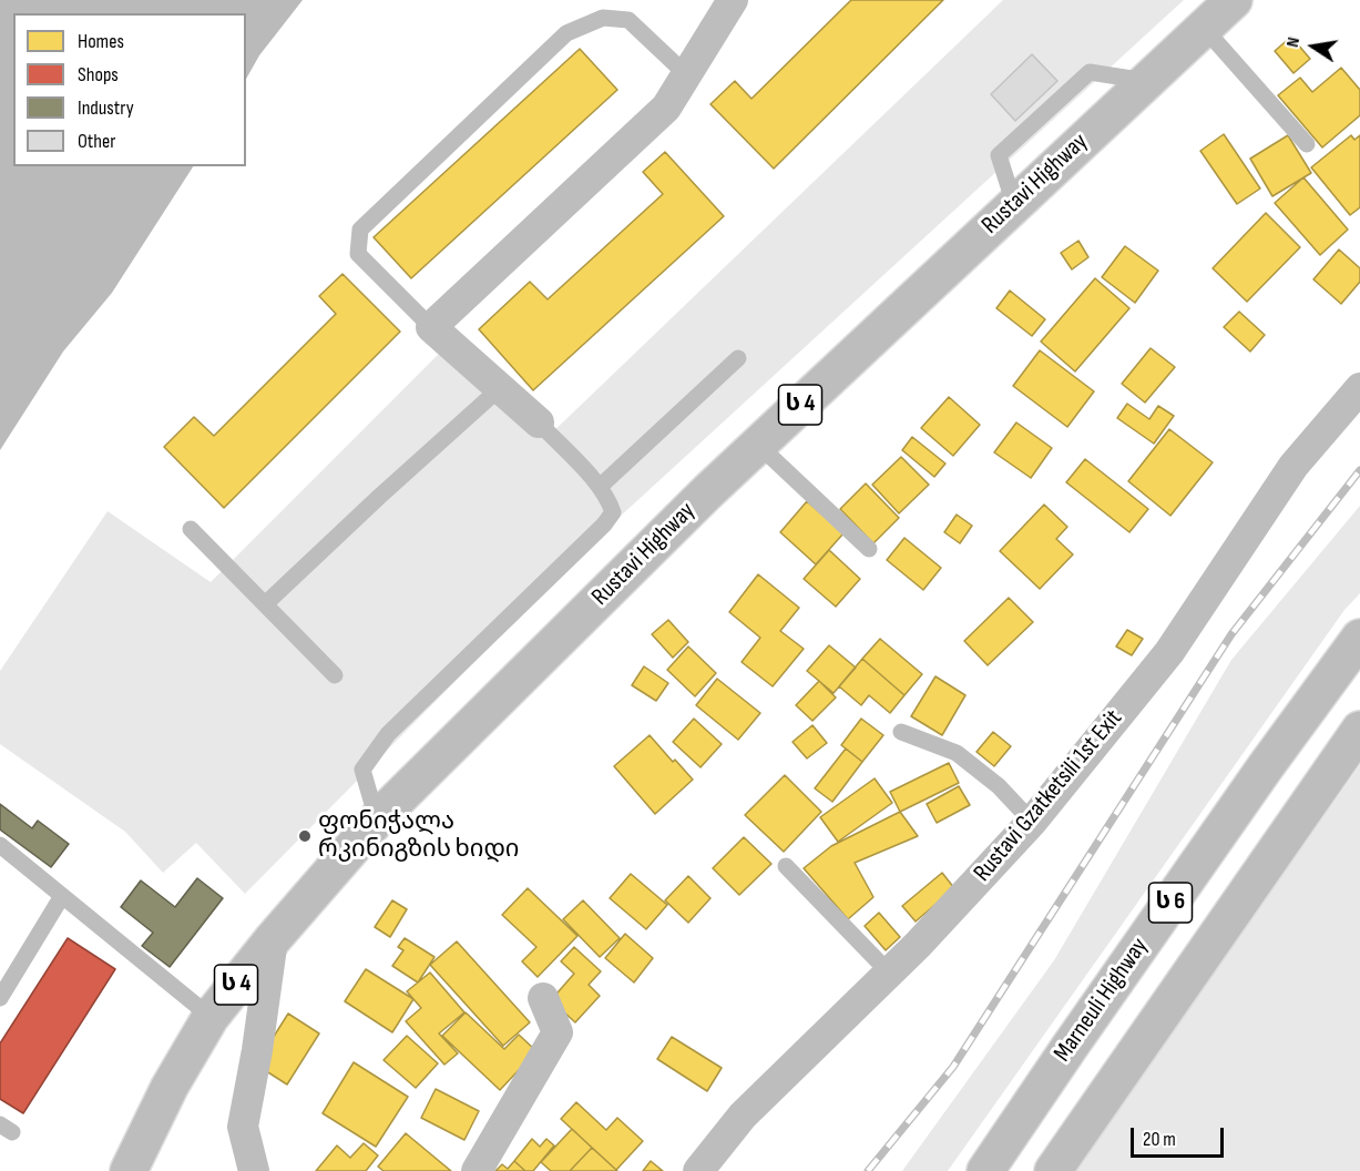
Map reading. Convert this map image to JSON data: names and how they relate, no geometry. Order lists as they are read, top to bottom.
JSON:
{
  "streets": {
    "highway": [
      "Rustavi Highway",
      "ს 4",
      "ს 6",
      "Marneuli Highway"
    ],
    "street": ["Rustavi Gzatketsili 1st Exit"]
  },
  "places": ["ფონიჭალა რკინიგზის ხიდი"],
  "legend": [
    "Homes",
    "Shops",
    "Industry",
    "Other"
  ],
  "scale_bar": "20 m",
  "north": "left"
}
